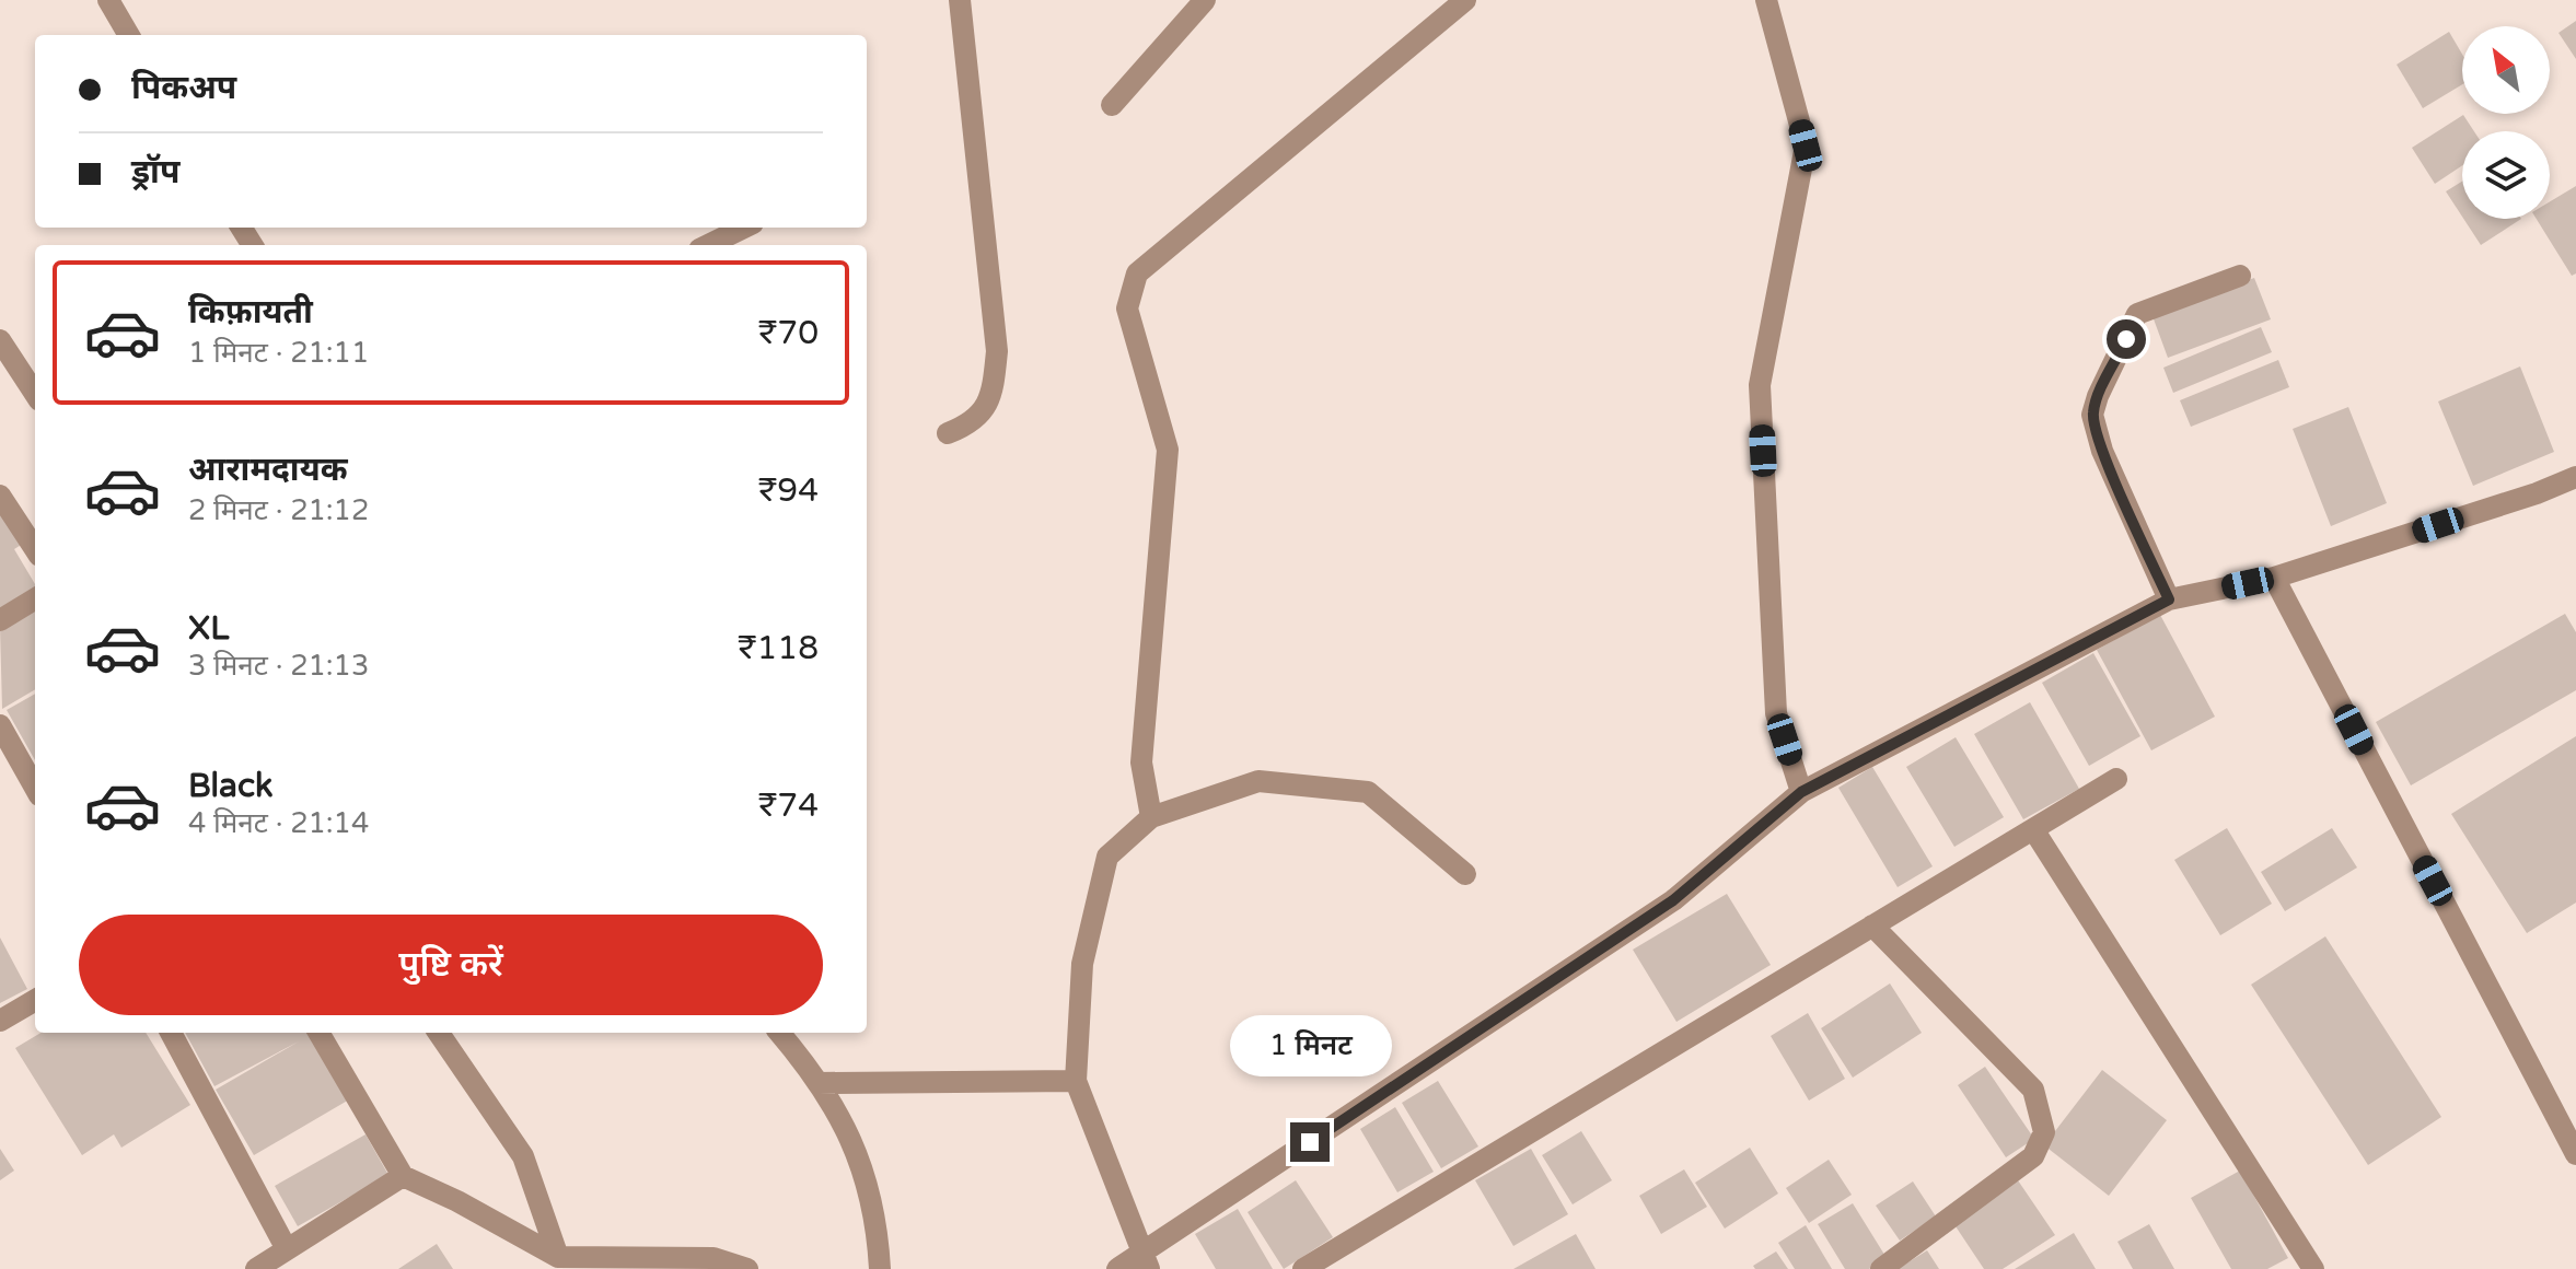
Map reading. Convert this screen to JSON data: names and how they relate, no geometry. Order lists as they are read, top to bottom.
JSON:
{
  "north": "top left",
  "page": {
    "banner": ["पिकअप", "ड्रॉप"],
    "list": [
      {
        "name": "किफ़ायती",
        "note": "1 मिनट · 21:11",
        "value": "₹70"
      },
      {
        "name": "आरामदायक",
        "note": "2 मिनट · 21:12",
        "value": "₹94"
      },
      {
        "name": "XL",
        "note": "3 मिनट · 21:13",
        "value": "₹118"
      },
      {
        "name": "Black",
        "note": "4 मिनट · 21:14",
        "value": "₹74"
      }
    ],
    "buttons": "पुष्टि करें",
    "bubble": "1 मिनट"
  }
}
